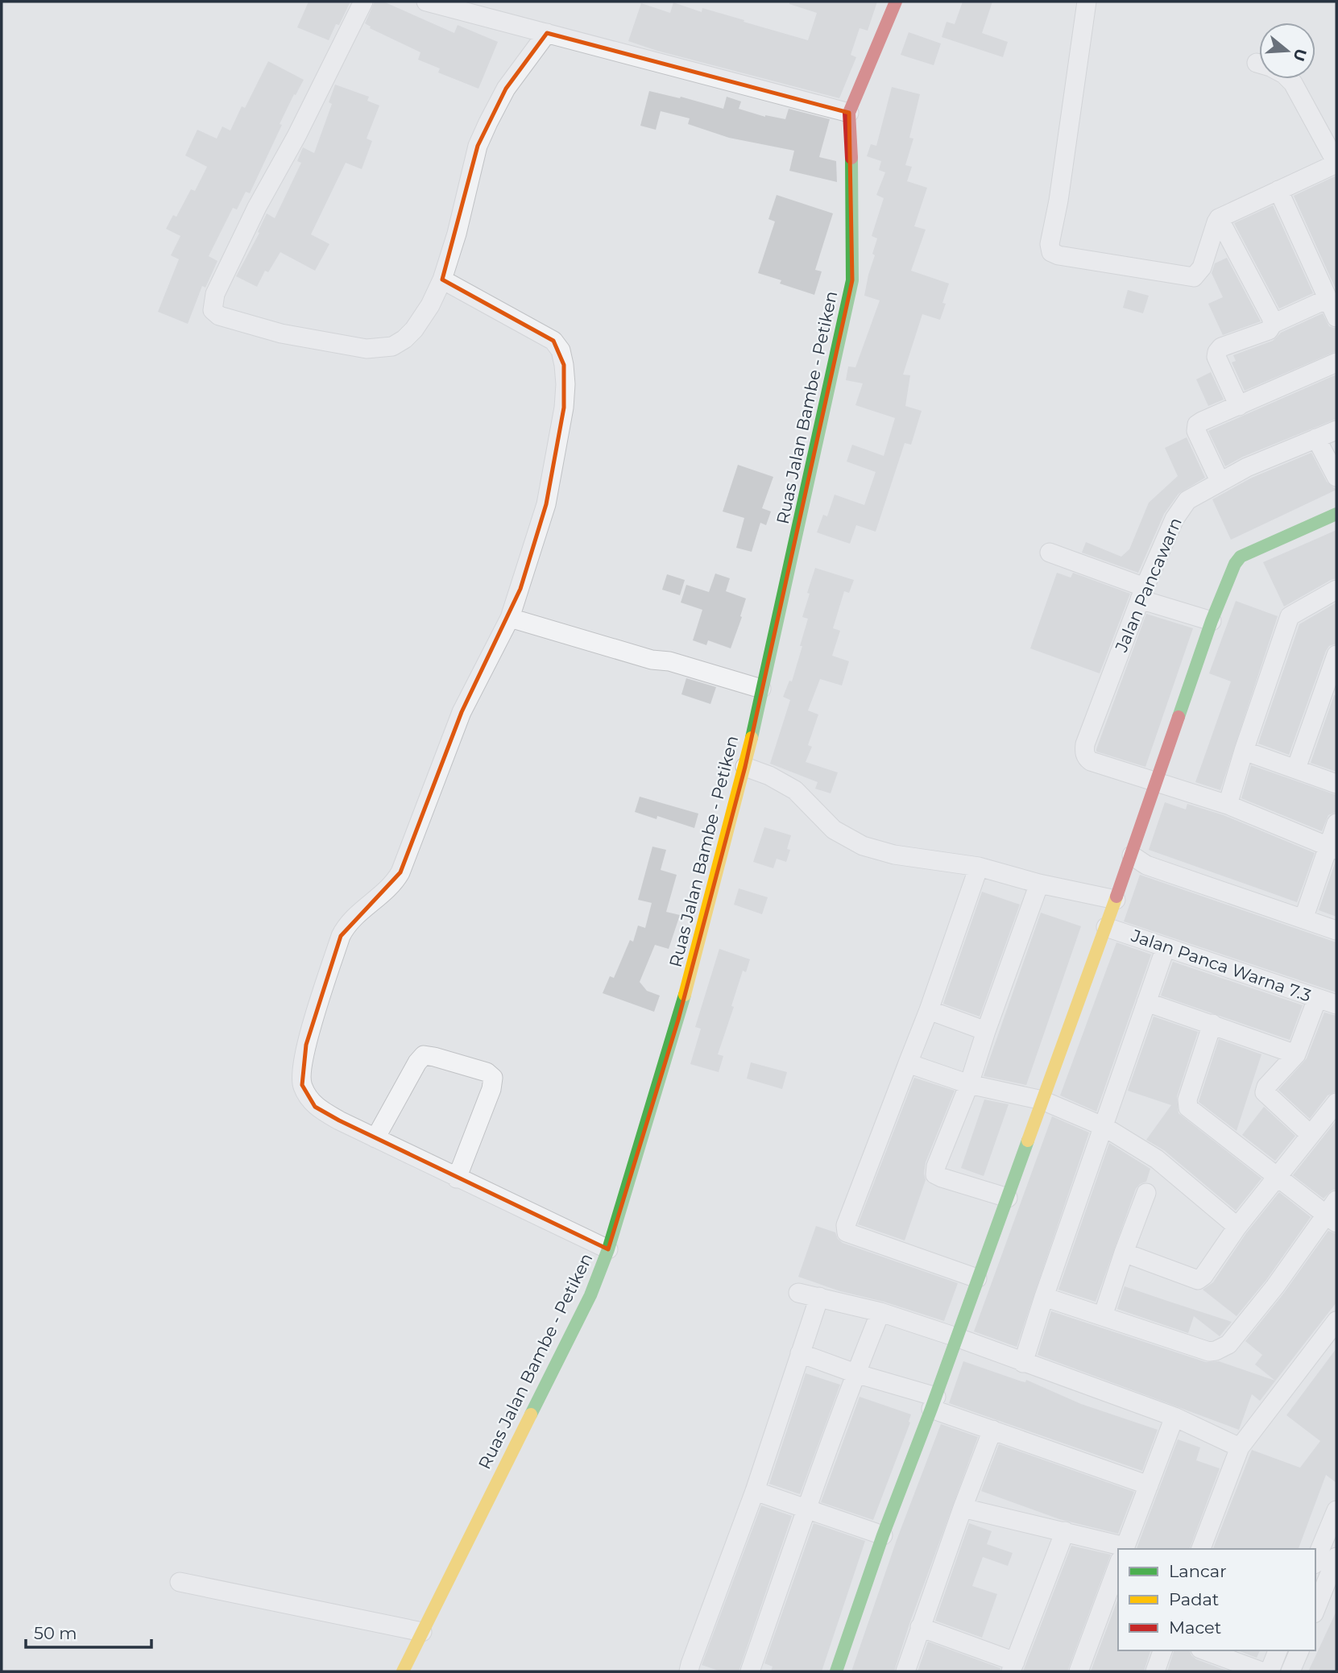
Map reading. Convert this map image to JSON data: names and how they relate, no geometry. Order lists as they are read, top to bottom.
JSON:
{
  "streets": {
    "main road": ["Ruas Jalan Bambe - Petiken"],
    "street": ["Jalan Pancawarn", "Jalan Panca Warna 7.3"]
  },
  "legend": ["Lancar", "Padat", "Macet"],
  "scale_bar": "50 m",
  "north": "right"
}
